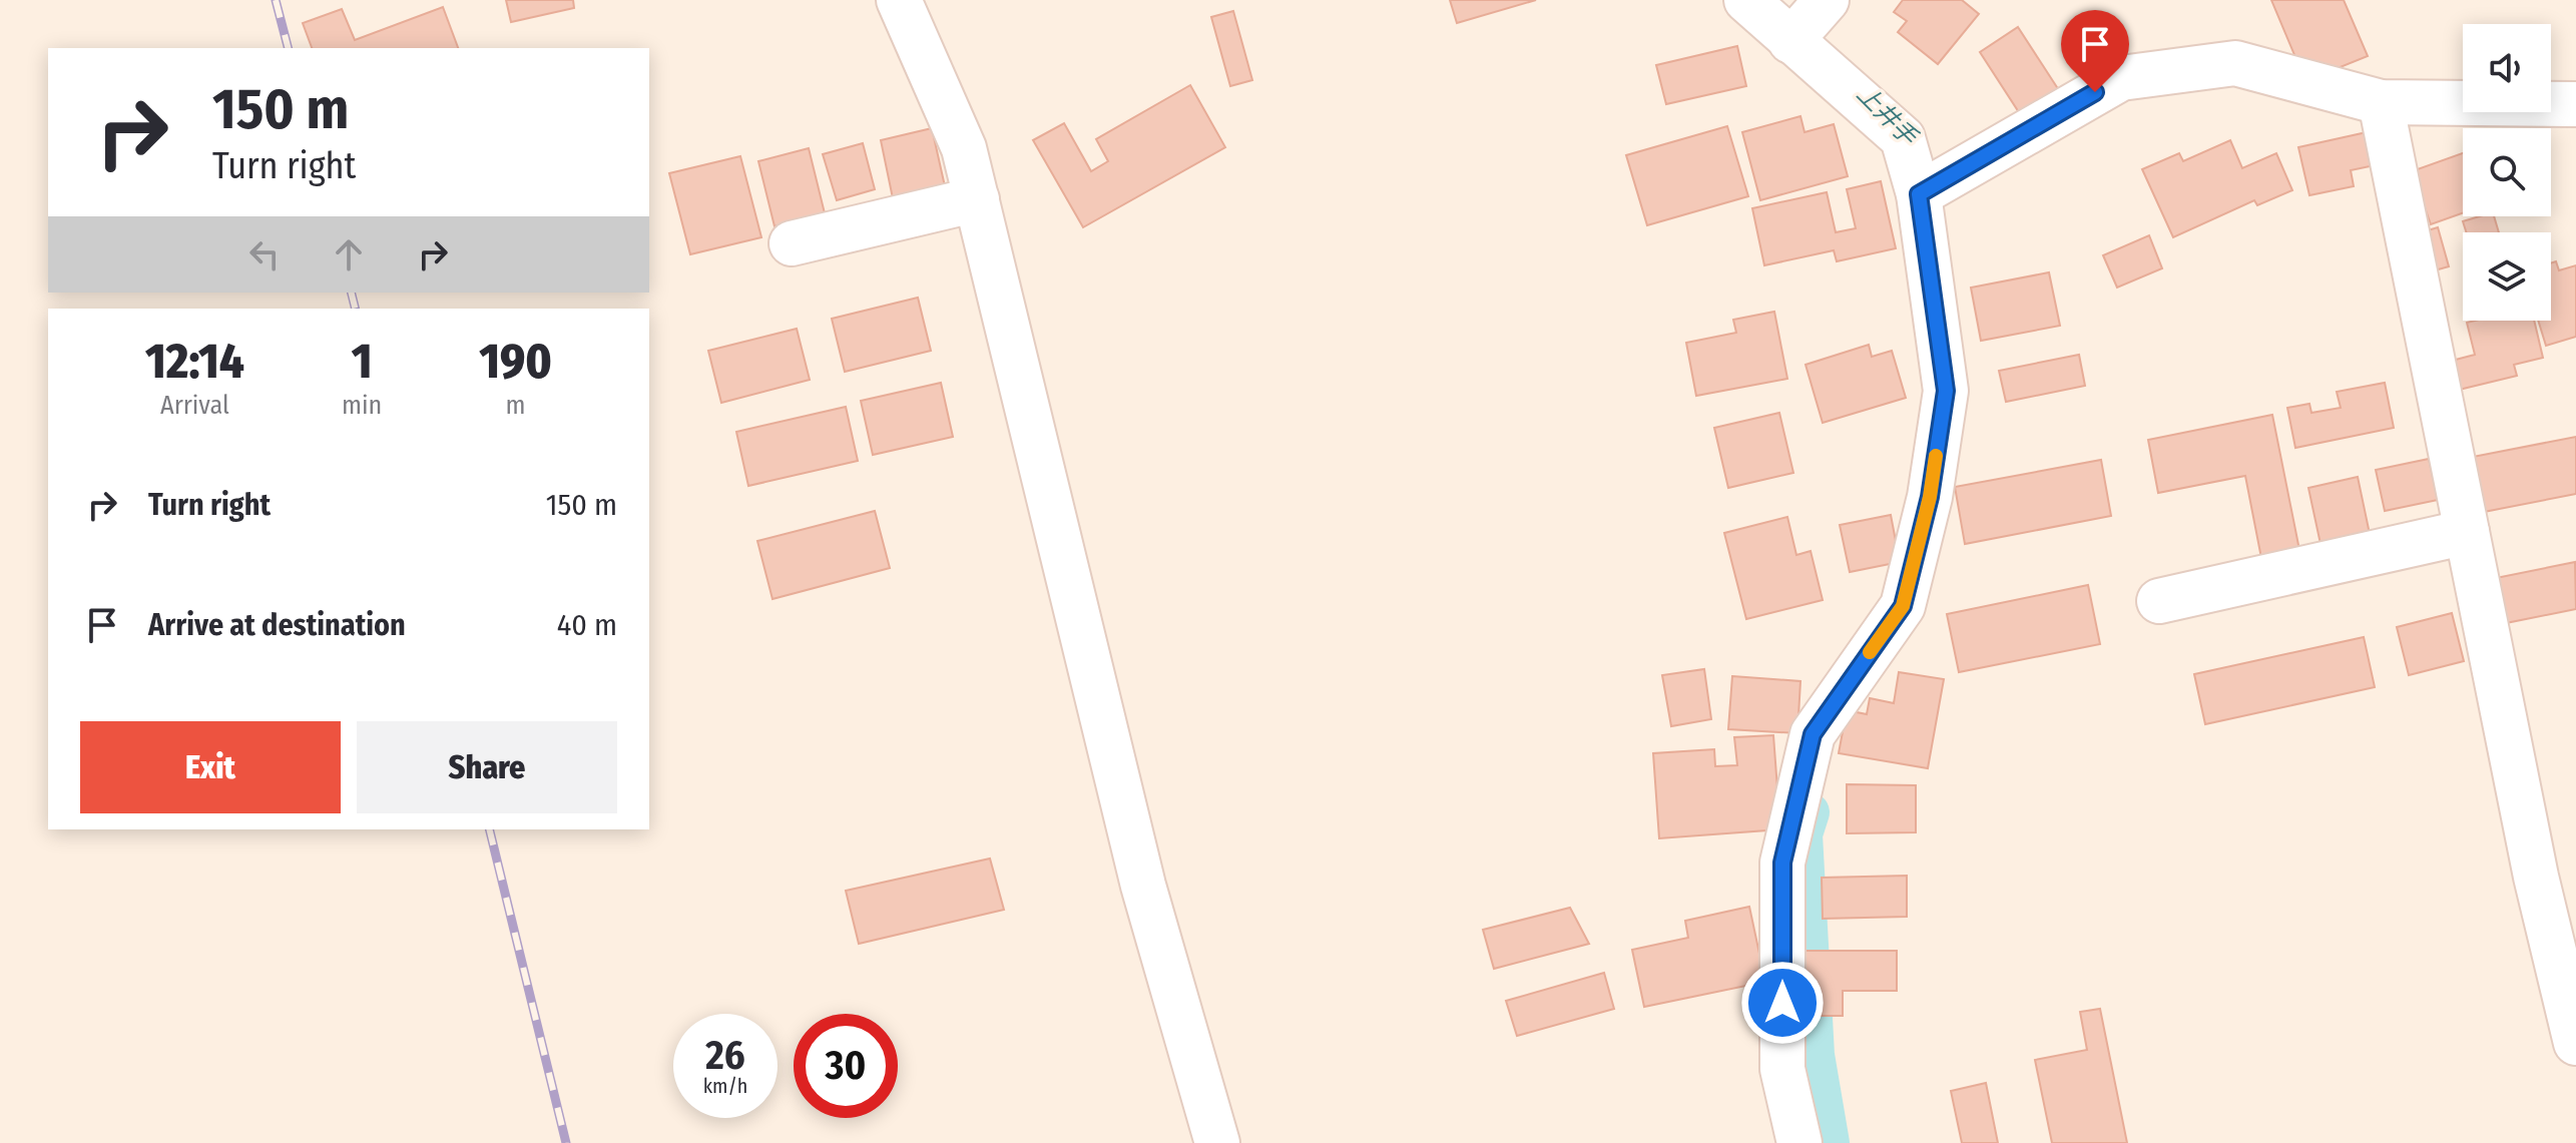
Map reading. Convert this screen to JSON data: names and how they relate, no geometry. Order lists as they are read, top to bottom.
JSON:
{
  "water": ["上井手"],
  "page": {
    "turn": ["150 m", "Turn right"],
    "eta": [
      "12:14",
      "Arrival",
      "1",
      "min",
      "190",
      "m"
    ],
    "list": [
      {
        "name": "Turn right",
        "value": "150 m"
      },
      {
        "name": "Arrive at destination",
        "value": "40 m"
      }
    ],
    "buttons": ["Exit", "Share"],
    "speed": "26 km/h",
    "limit": "30"
  }
}
